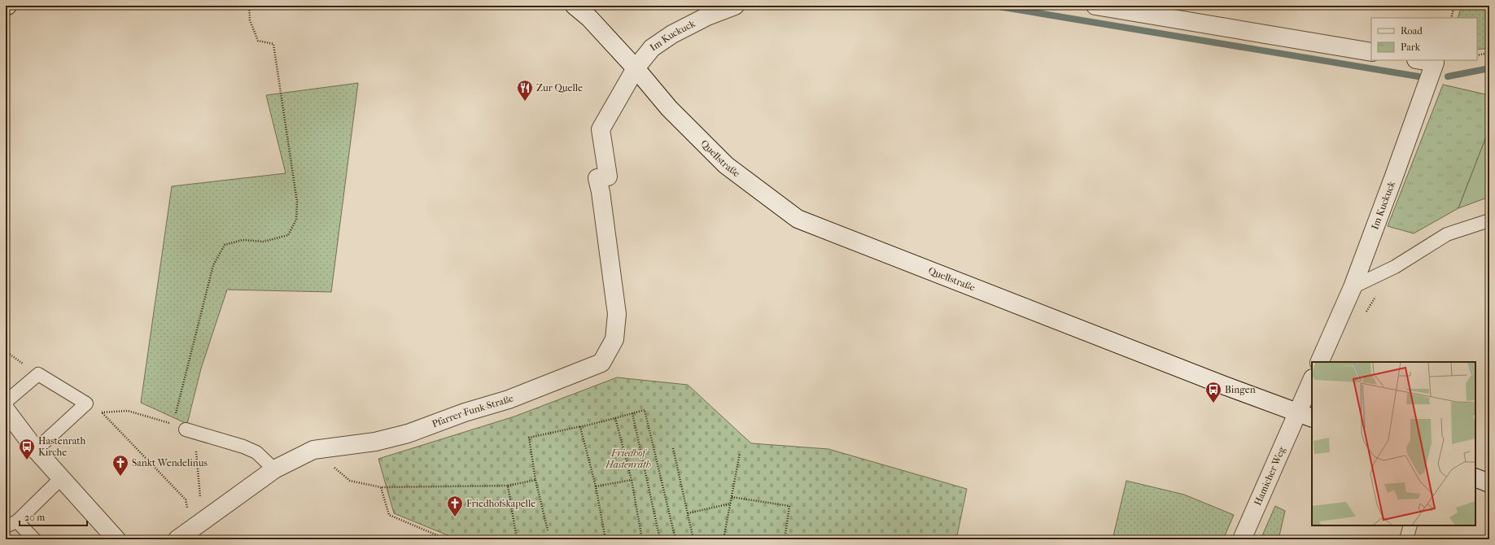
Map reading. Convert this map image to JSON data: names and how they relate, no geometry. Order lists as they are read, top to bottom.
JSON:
{
  "streets": {
    "street": [
      "Im Kuckuck",
      "Quellstraße",
      "Pfarrer-Funk-Straße",
      "Hamicher Weg"
    ]
  },
  "crossings": [
    ["Im Kuckuck", "Quellstraße"],
    ["Im Kuckuck", "Pfarrer-Funk-Straße"],
    ["Quellstraße", "Pfarrer-Funk-Straße"],
    ["Quellstraße", "Hamicher Weg"]
  ],
  "parks": ["Friedhof Hastenrath"],
  "places": {
    "restaurant": ["Zur Quelle"],
    "bus stop": ["Bingen", "Hastenrath Kirche"],
    "church": ["Sankt Wendelinus", "Friedhofskapelle"]
  },
  "legend": ["Road", "Park"],
  "scale_bar": "20 m"
}
